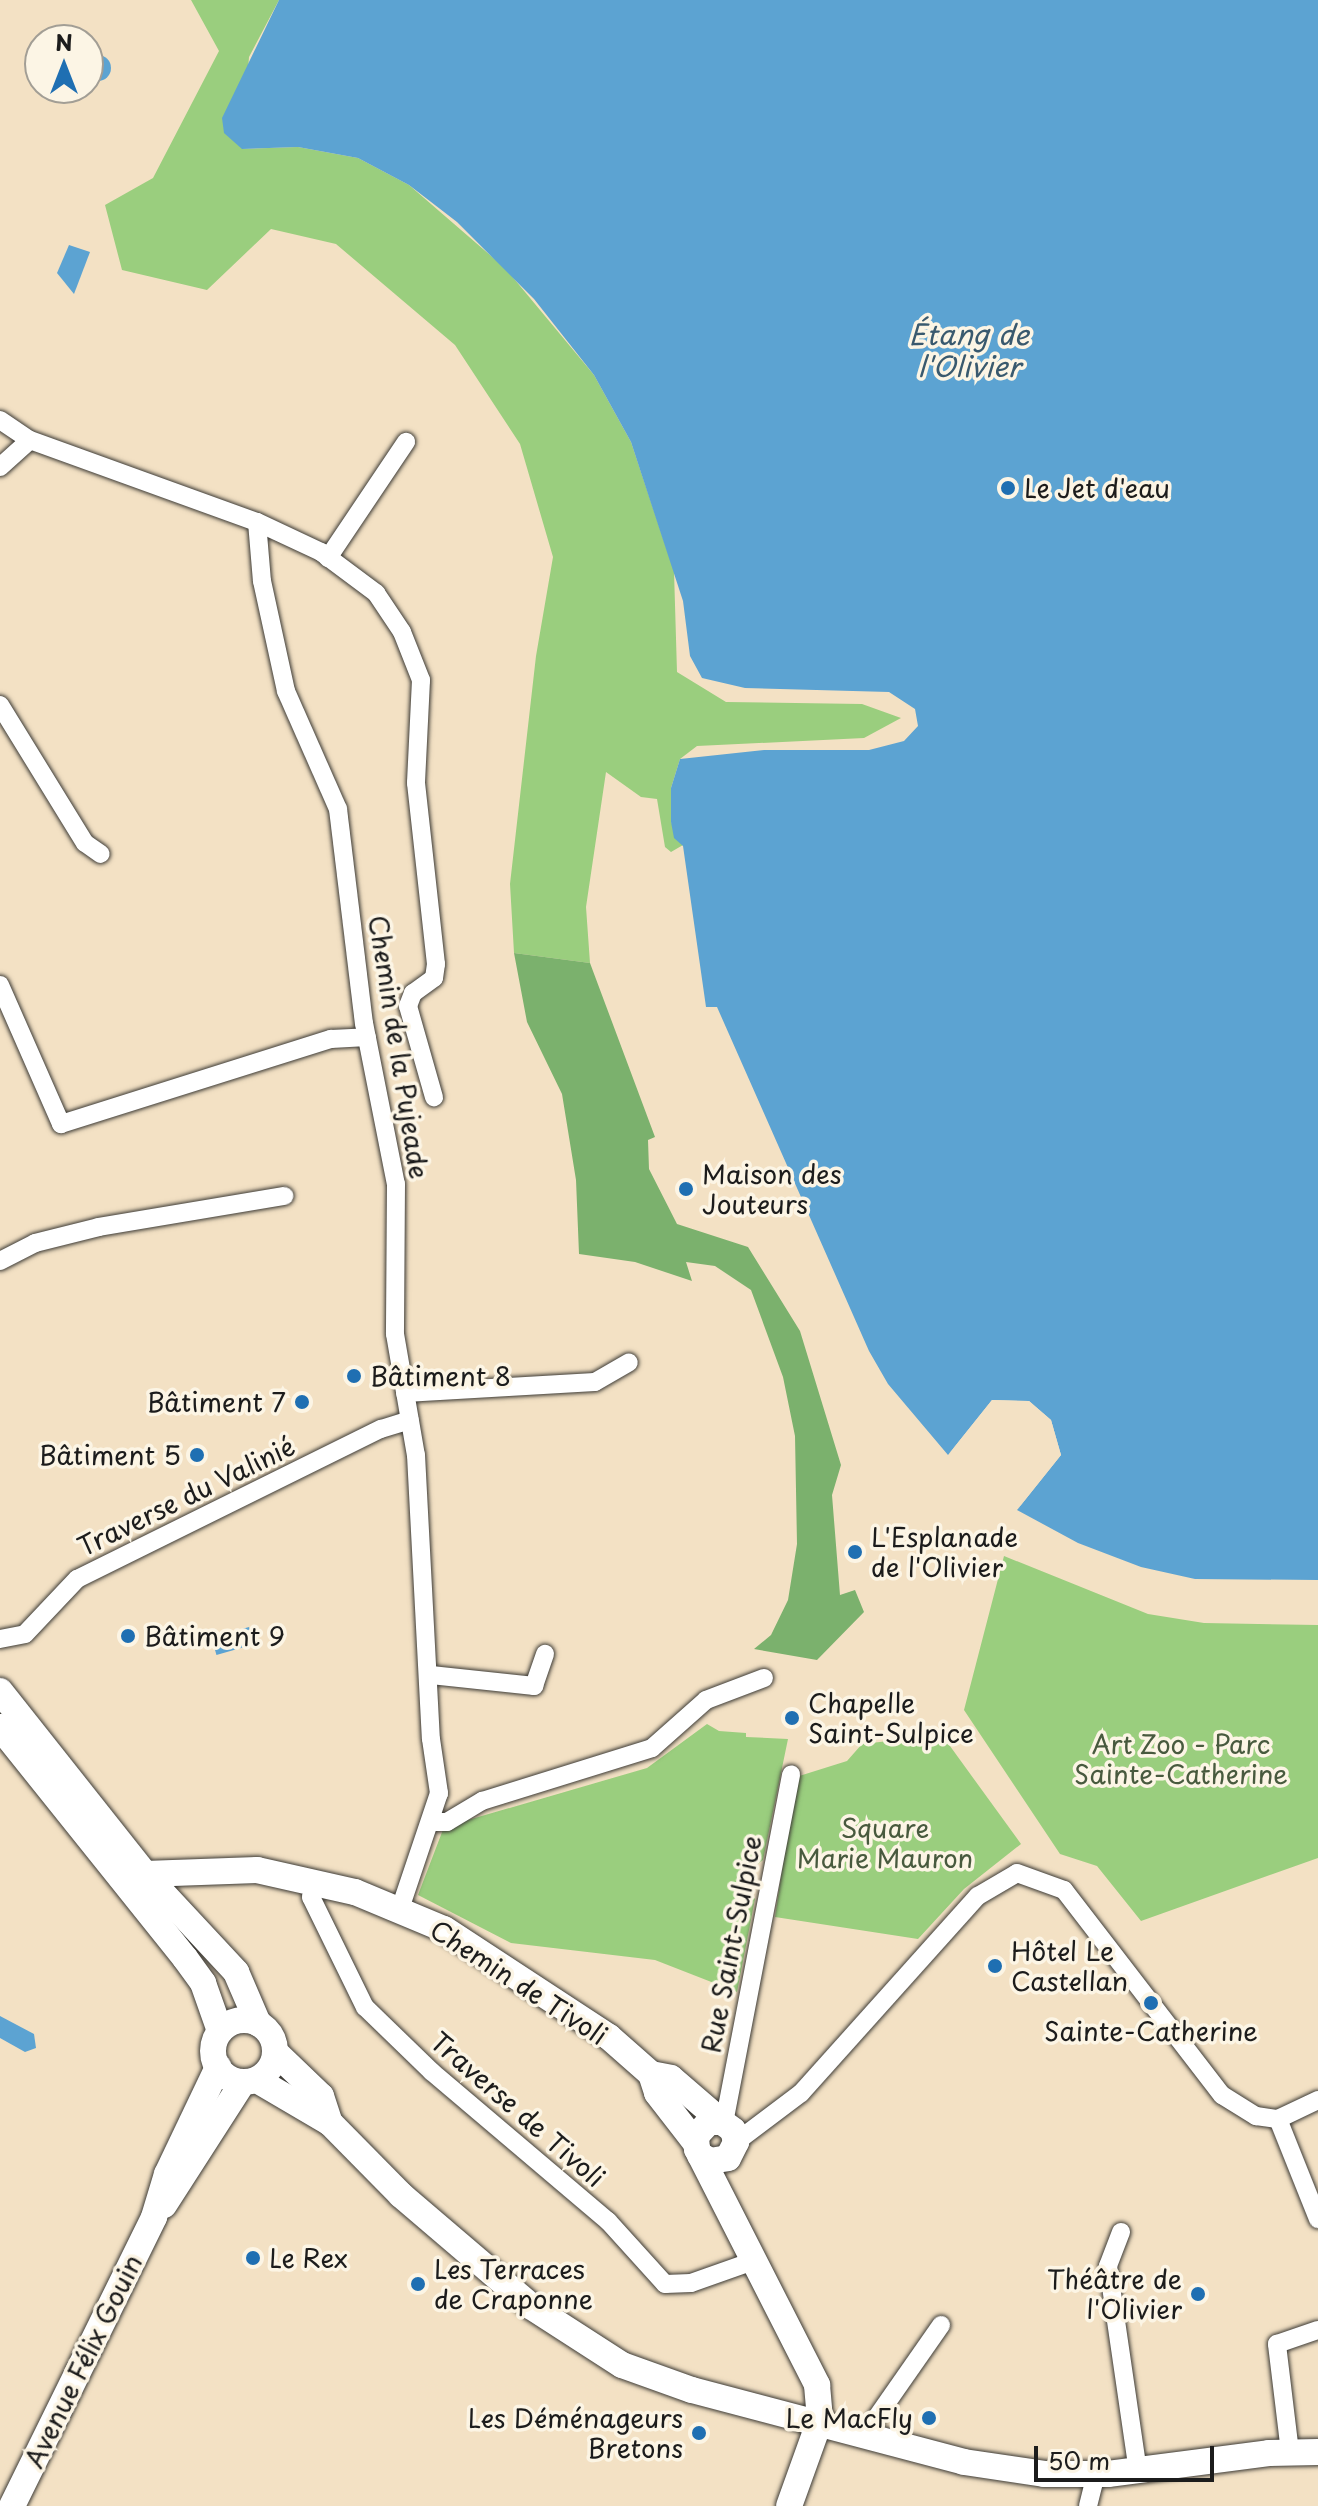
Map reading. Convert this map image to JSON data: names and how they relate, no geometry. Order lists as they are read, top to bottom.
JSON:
{
  "streets": {
    "main road": ["Chemin de Tivoli", "Avenue Félix Gouin"],
    "street": [
      "Chemin de la Pujeade",
      "Traverse du Valinié",
      "Rue Saint-Sulpice",
      "Traverse de Tivoli"
    ]
  },
  "crossings": [
    ["Chemin de la Pujeade", "Traverse du Valinié"],
    ["Chemin de la Pujeade", "Chemin de Tivoli"],
    ["Rue Saint-Sulpice", "Chemin de Tivoli"],
    ["Chemin de Tivoli", "Traverse de Tivoli"]
  ],
  "water": ["Étang de l'Olivier"],
  "parks": ["Art Zoo - Parc Sainte-Catherine", "Square Marie Mauron"],
  "places": [
    "Le Jet d'eau",
    "Maison des Jouteurs",
    "Bâtiment 8",
    "Bâtiment 7",
    "Bâtiment 5",
    "L'Esplanade de l'Olivier",
    "Bâtiment 9",
    "Chapelle Saint-Sulpice",
    "Hôtel Le Castellan",
    "Sainte-Catherine",
    "Le Rex",
    "Les Terraces de Craponne",
    "Théâtre de l'Olivier",
    "Le MacFly",
    "Les Déménageurs Bretons"
  ],
  "scale_bar": "50 m",
  "north": "top"
}
